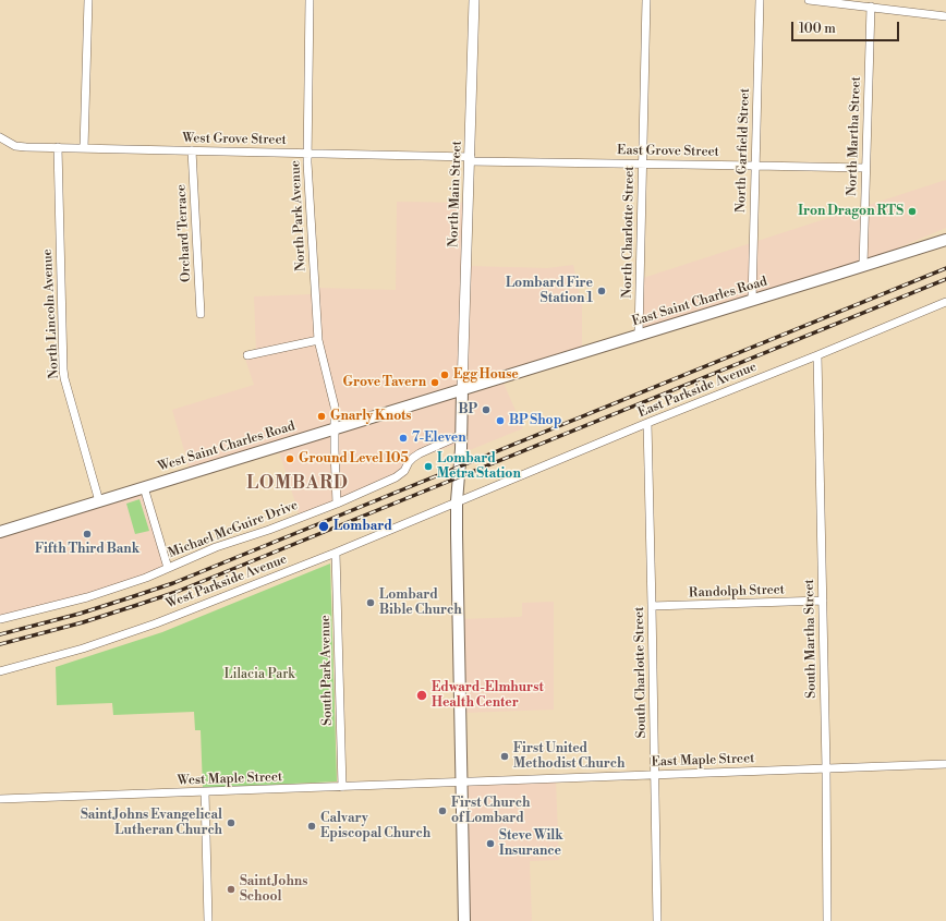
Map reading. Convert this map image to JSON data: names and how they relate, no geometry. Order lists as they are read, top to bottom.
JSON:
{
  "streets": {
    "main road": ["East Saint Charles Road", "West Saint Charles Road"],
    "street": [
      "North Martha Street",
      "West Grove Street",
      "North Garfield Street",
      "East Grove Street",
      "North Main Street",
      "North Park Avenue",
      "North Charlotte Street",
      "Orchard Terrace",
      "North Lincoln Avenue",
      "East Parkside Avenue",
      "Michael McGuire Drive",
      "West Parkside Avenue",
      "Randolph Street",
      "South Martha Street",
      "South Park Avenue",
      "South Charlotte Street",
      "East Maple Street",
      "West Maple Street"
    ]
  },
  "crossings": [
    ["North Martha Street", "East Grove Street"],
    ["North Martha Street", "East Saint Charles Road"],
    ["West Grove Street", "East Grove Street"],
    ["West Grove Street", "North Main Street"],
    ["West Grove Street", "North Park Avenue"],
    ["West Grove Street", "Orchard Terrace"],
    ["West Grove Street", "North Lincoln Avenue"],
    ["North Garfield Street", "East Grove Street"],
    ["North Garfield Street", "East Saint Charles Road"],
    ["East Grove Street", "North Main Street"],
    ["East Grove Street", "North Charlotte Street"],
    ["North Main Street", "East Saint Charles Road"],
    ["North Main Street", "West Saint Charles Road"],
    ["North Park Avenue", "West Saint Charles Road"],
    ["North Charlotte Street", "East Saint Charles Road"],
    ["East Saint Charles Road", "West Saint Charles Road"],
    ["North Lincoln Avenue", "West Saint Charles Road"],
    ["East Parkside Avenue", "West Parkside Avenue"],
    ["East Parkside Avenue", "South Martha Street"],
    ["East Parkside Avenue", "South Charlotte Street"],
    ["West Parkside Avenue", "South Park Avenue"],
    ["Randolph Street", "South Martha Street"],
    ["Randolph Street", "South Charlotte Street"],
    ["South Martha Street", "East Maple Street"],
    ["South Park Avenue", "West Maple Street"],
    ["South Charlotte Street", "East Maple Street"],
    ["East Maple Street", "West Maple Street"]
  ],
  "districts": ["LOMBARD"],
  "parks": ["Lilacia Park"],
  "places": [
    "Iron Dragon RTS",
    "Lombard Fire Station 1",
    "Egg House",
    "Grove Tavern",
    "BP",
    "Gnarly Knots",
    "BP Shop",
    "7-Eleven",
    "Ground Level 105",
    "Lombard Metra Station",
    "Lombard",
    "Fifth Third Bank",
    "Lombard Bible Church",
    "Edward-Elmhurst Health Center",
    "First United Methodist Church",
    "First Church of Lombard",
    "Saint Johns Evangelical Lutheran Church",
    "Calvary Episcopal Church",
    "Steve Wilk Insurance",
    "Saint Johns School"
  ],
  "scale_bar": "100 m"
}
